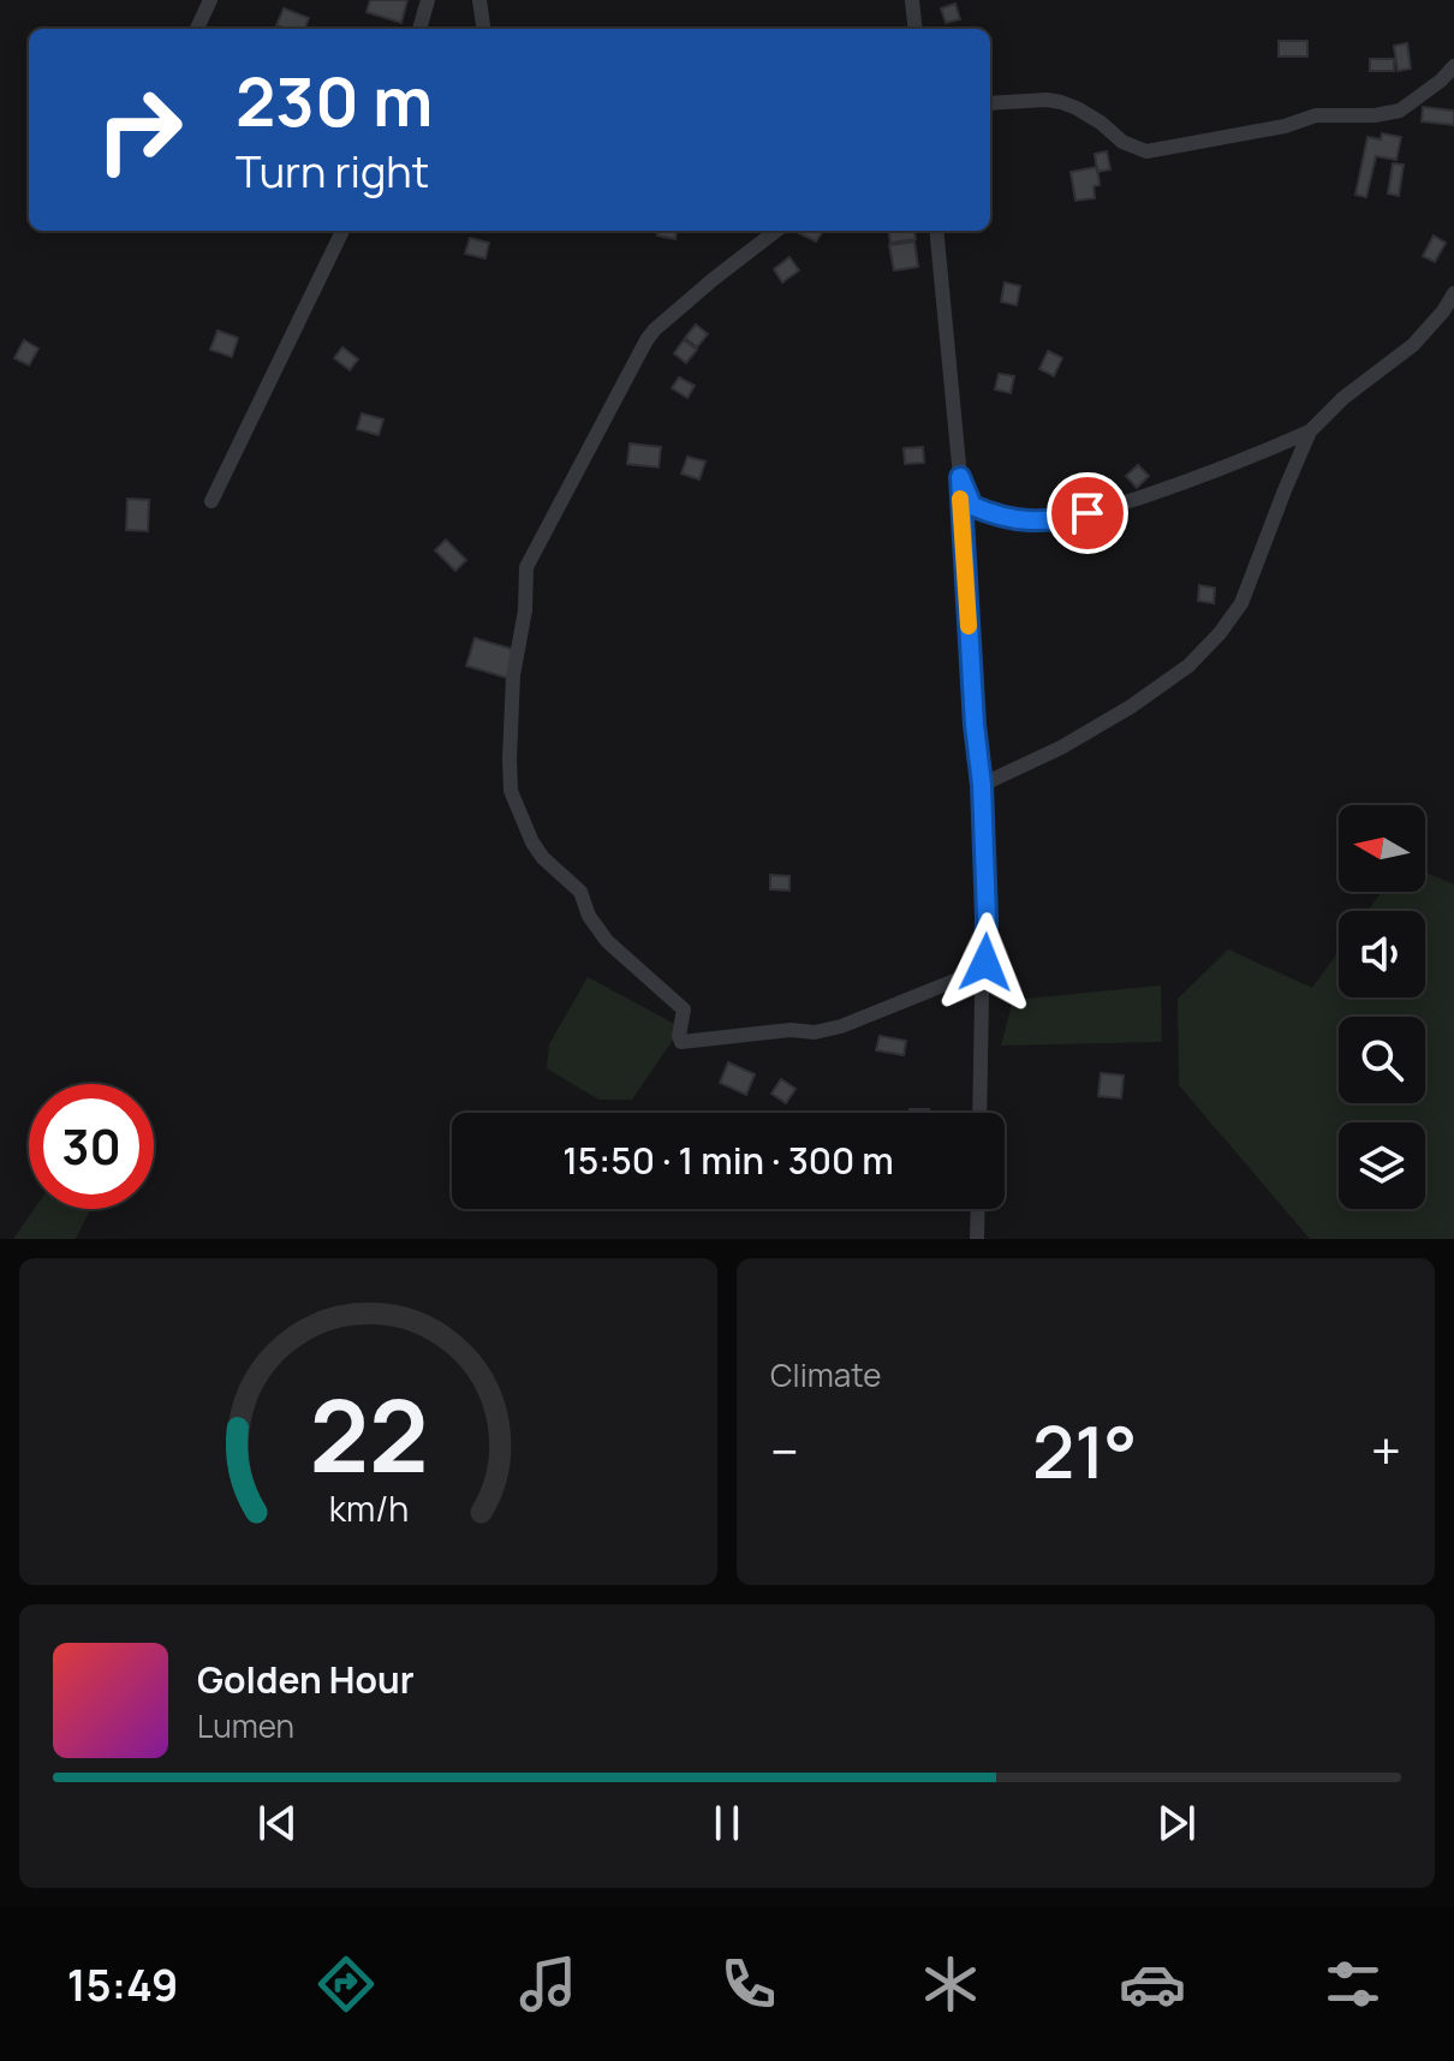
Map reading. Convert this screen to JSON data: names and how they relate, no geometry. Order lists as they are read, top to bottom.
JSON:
{
  "north": "left",
  "page": {
    "turn": ["230 m", "Turn right"],
    "limit": "30",
    "trip": "15:50 · 1 min · 300 m",
    "tile": "Climate",
    "heat": ["−", "21°", "+"],
    "song": ["Golden Hour", "Lumen"],
    "tabs": "15:49",
    "gauge": ["22", "km/h"]
  }
}
